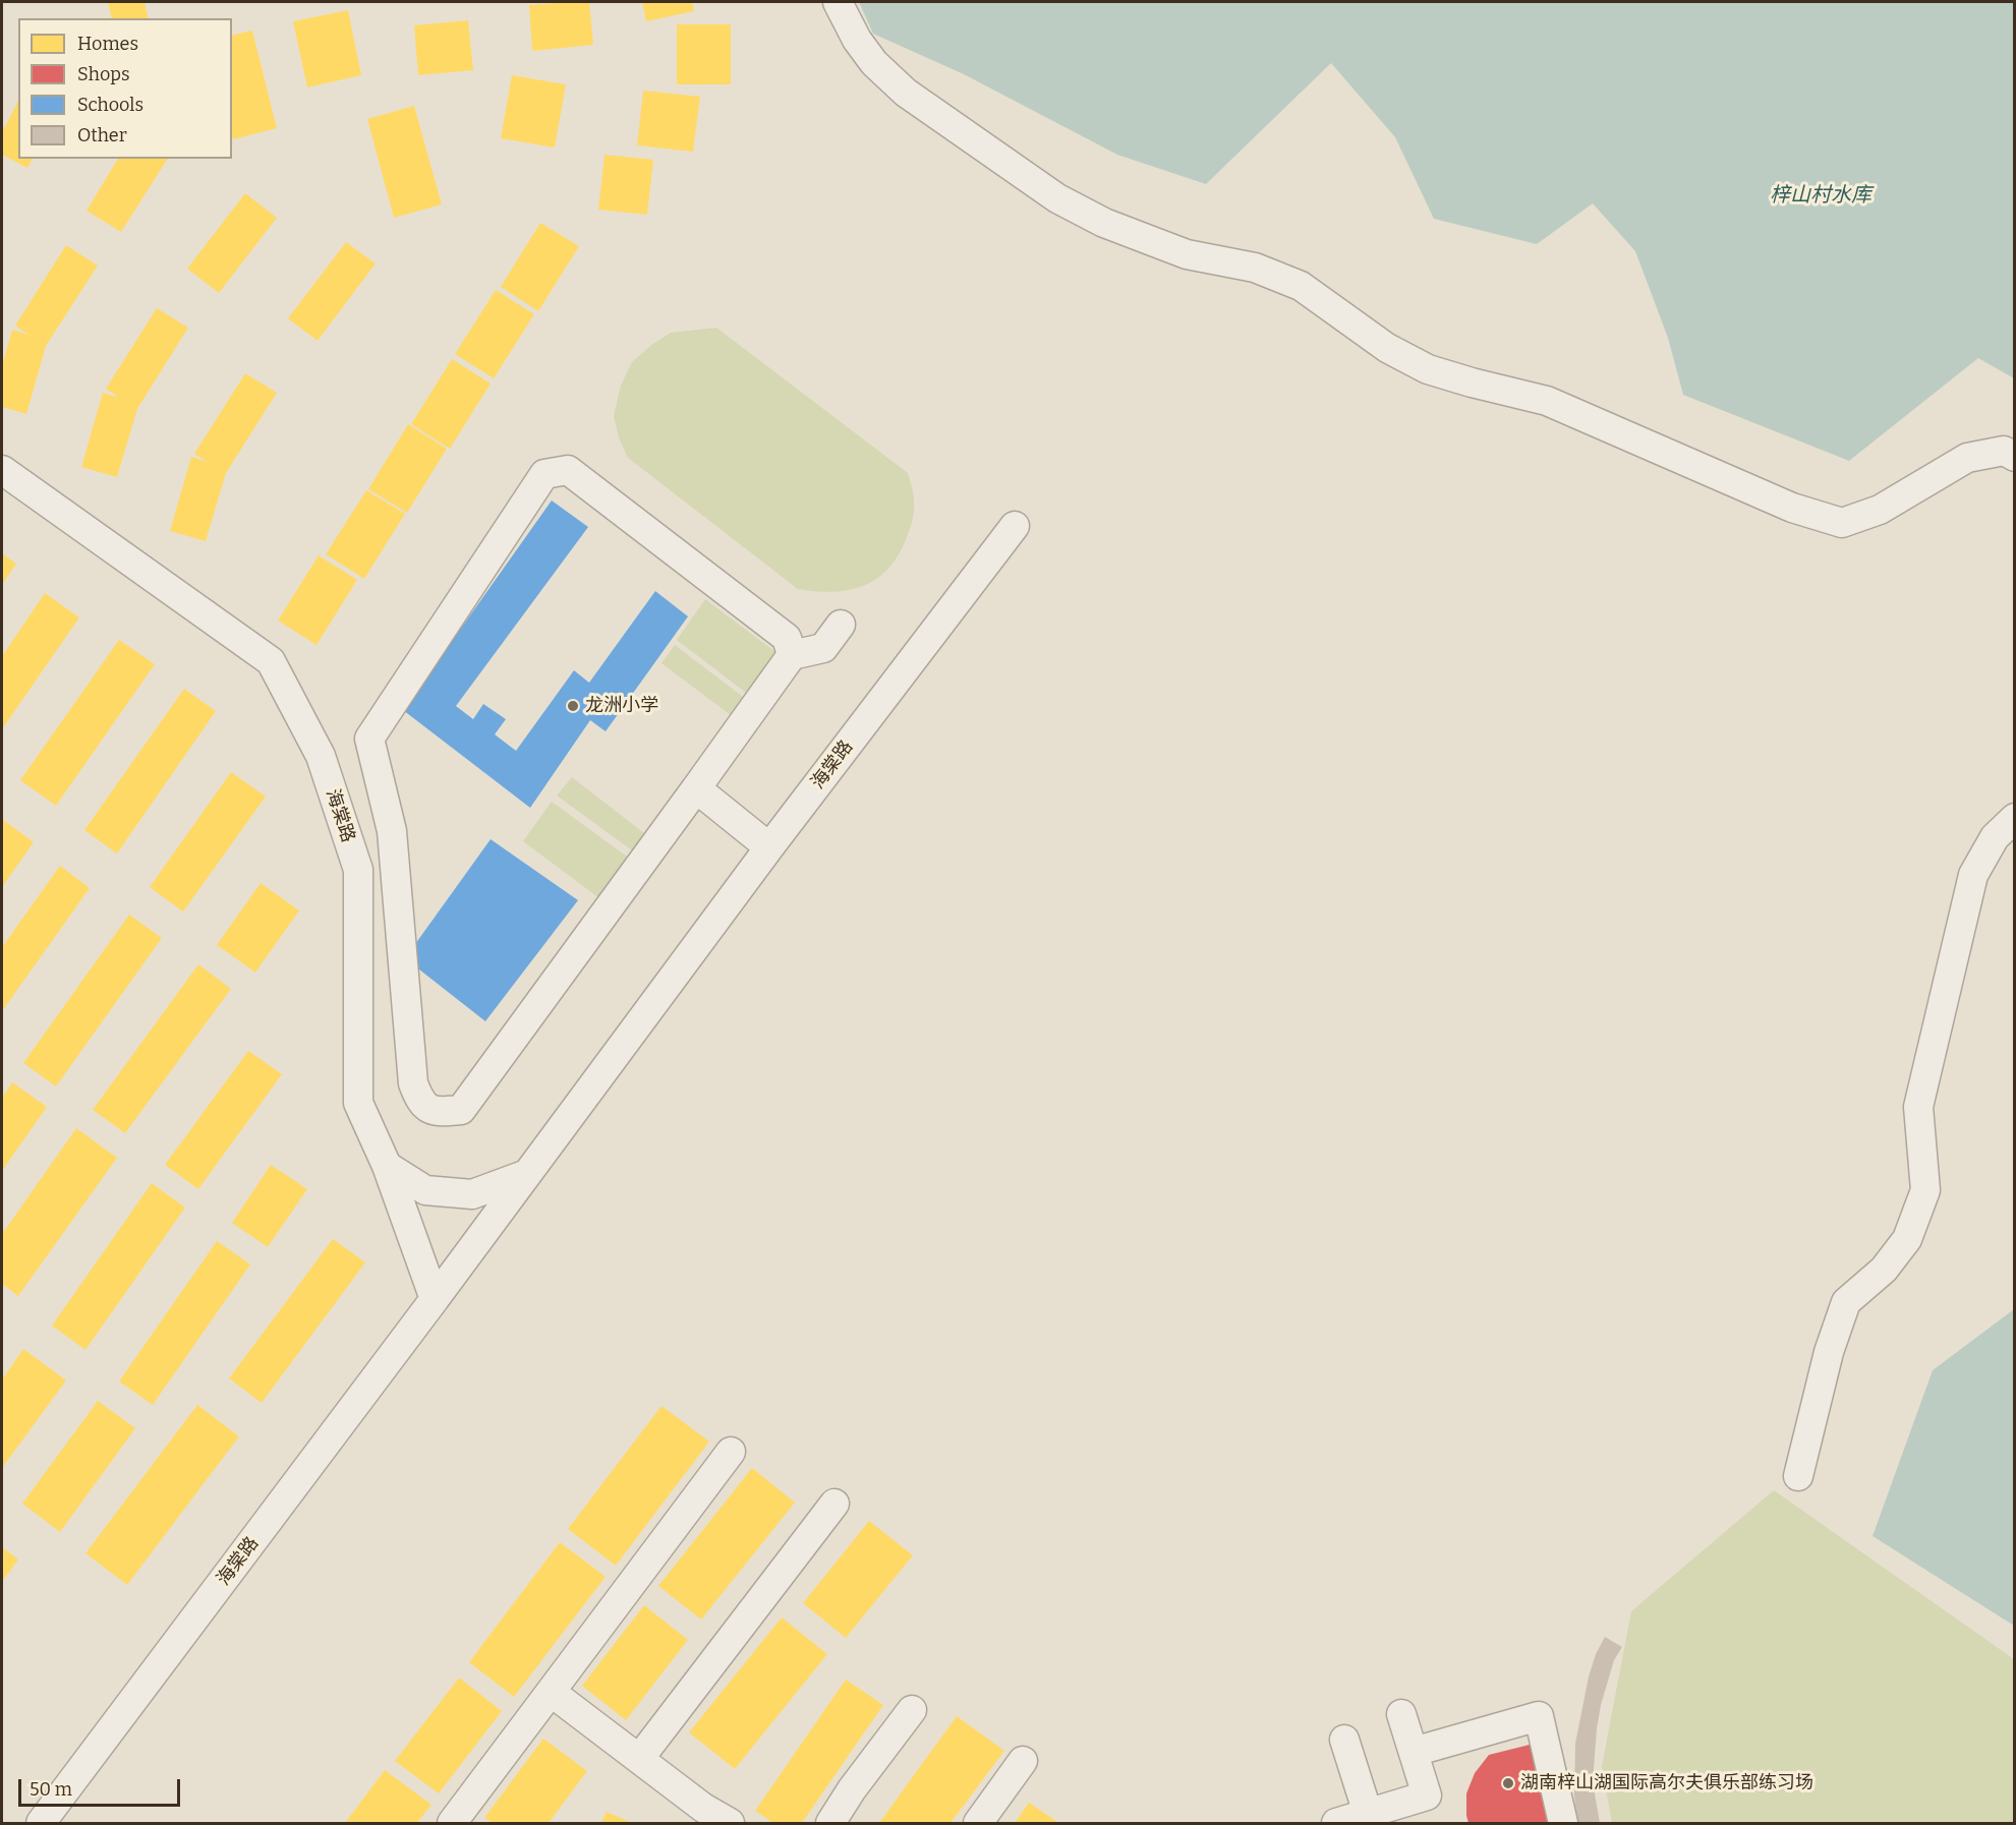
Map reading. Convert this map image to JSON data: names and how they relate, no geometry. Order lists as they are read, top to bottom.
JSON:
{
  "streets": {
    "street": ["海棠路"]
  },
  "water": ["梓山村水库"],
  "places": ["龙洲小学", "湖南梓山湖国际高尔夫俱乐部练习场"],
  "legend": [
    "Homes",
    "Shops",
    "Schools",
    "Other"
  ],
  "scale_bar": "50 m"
}
